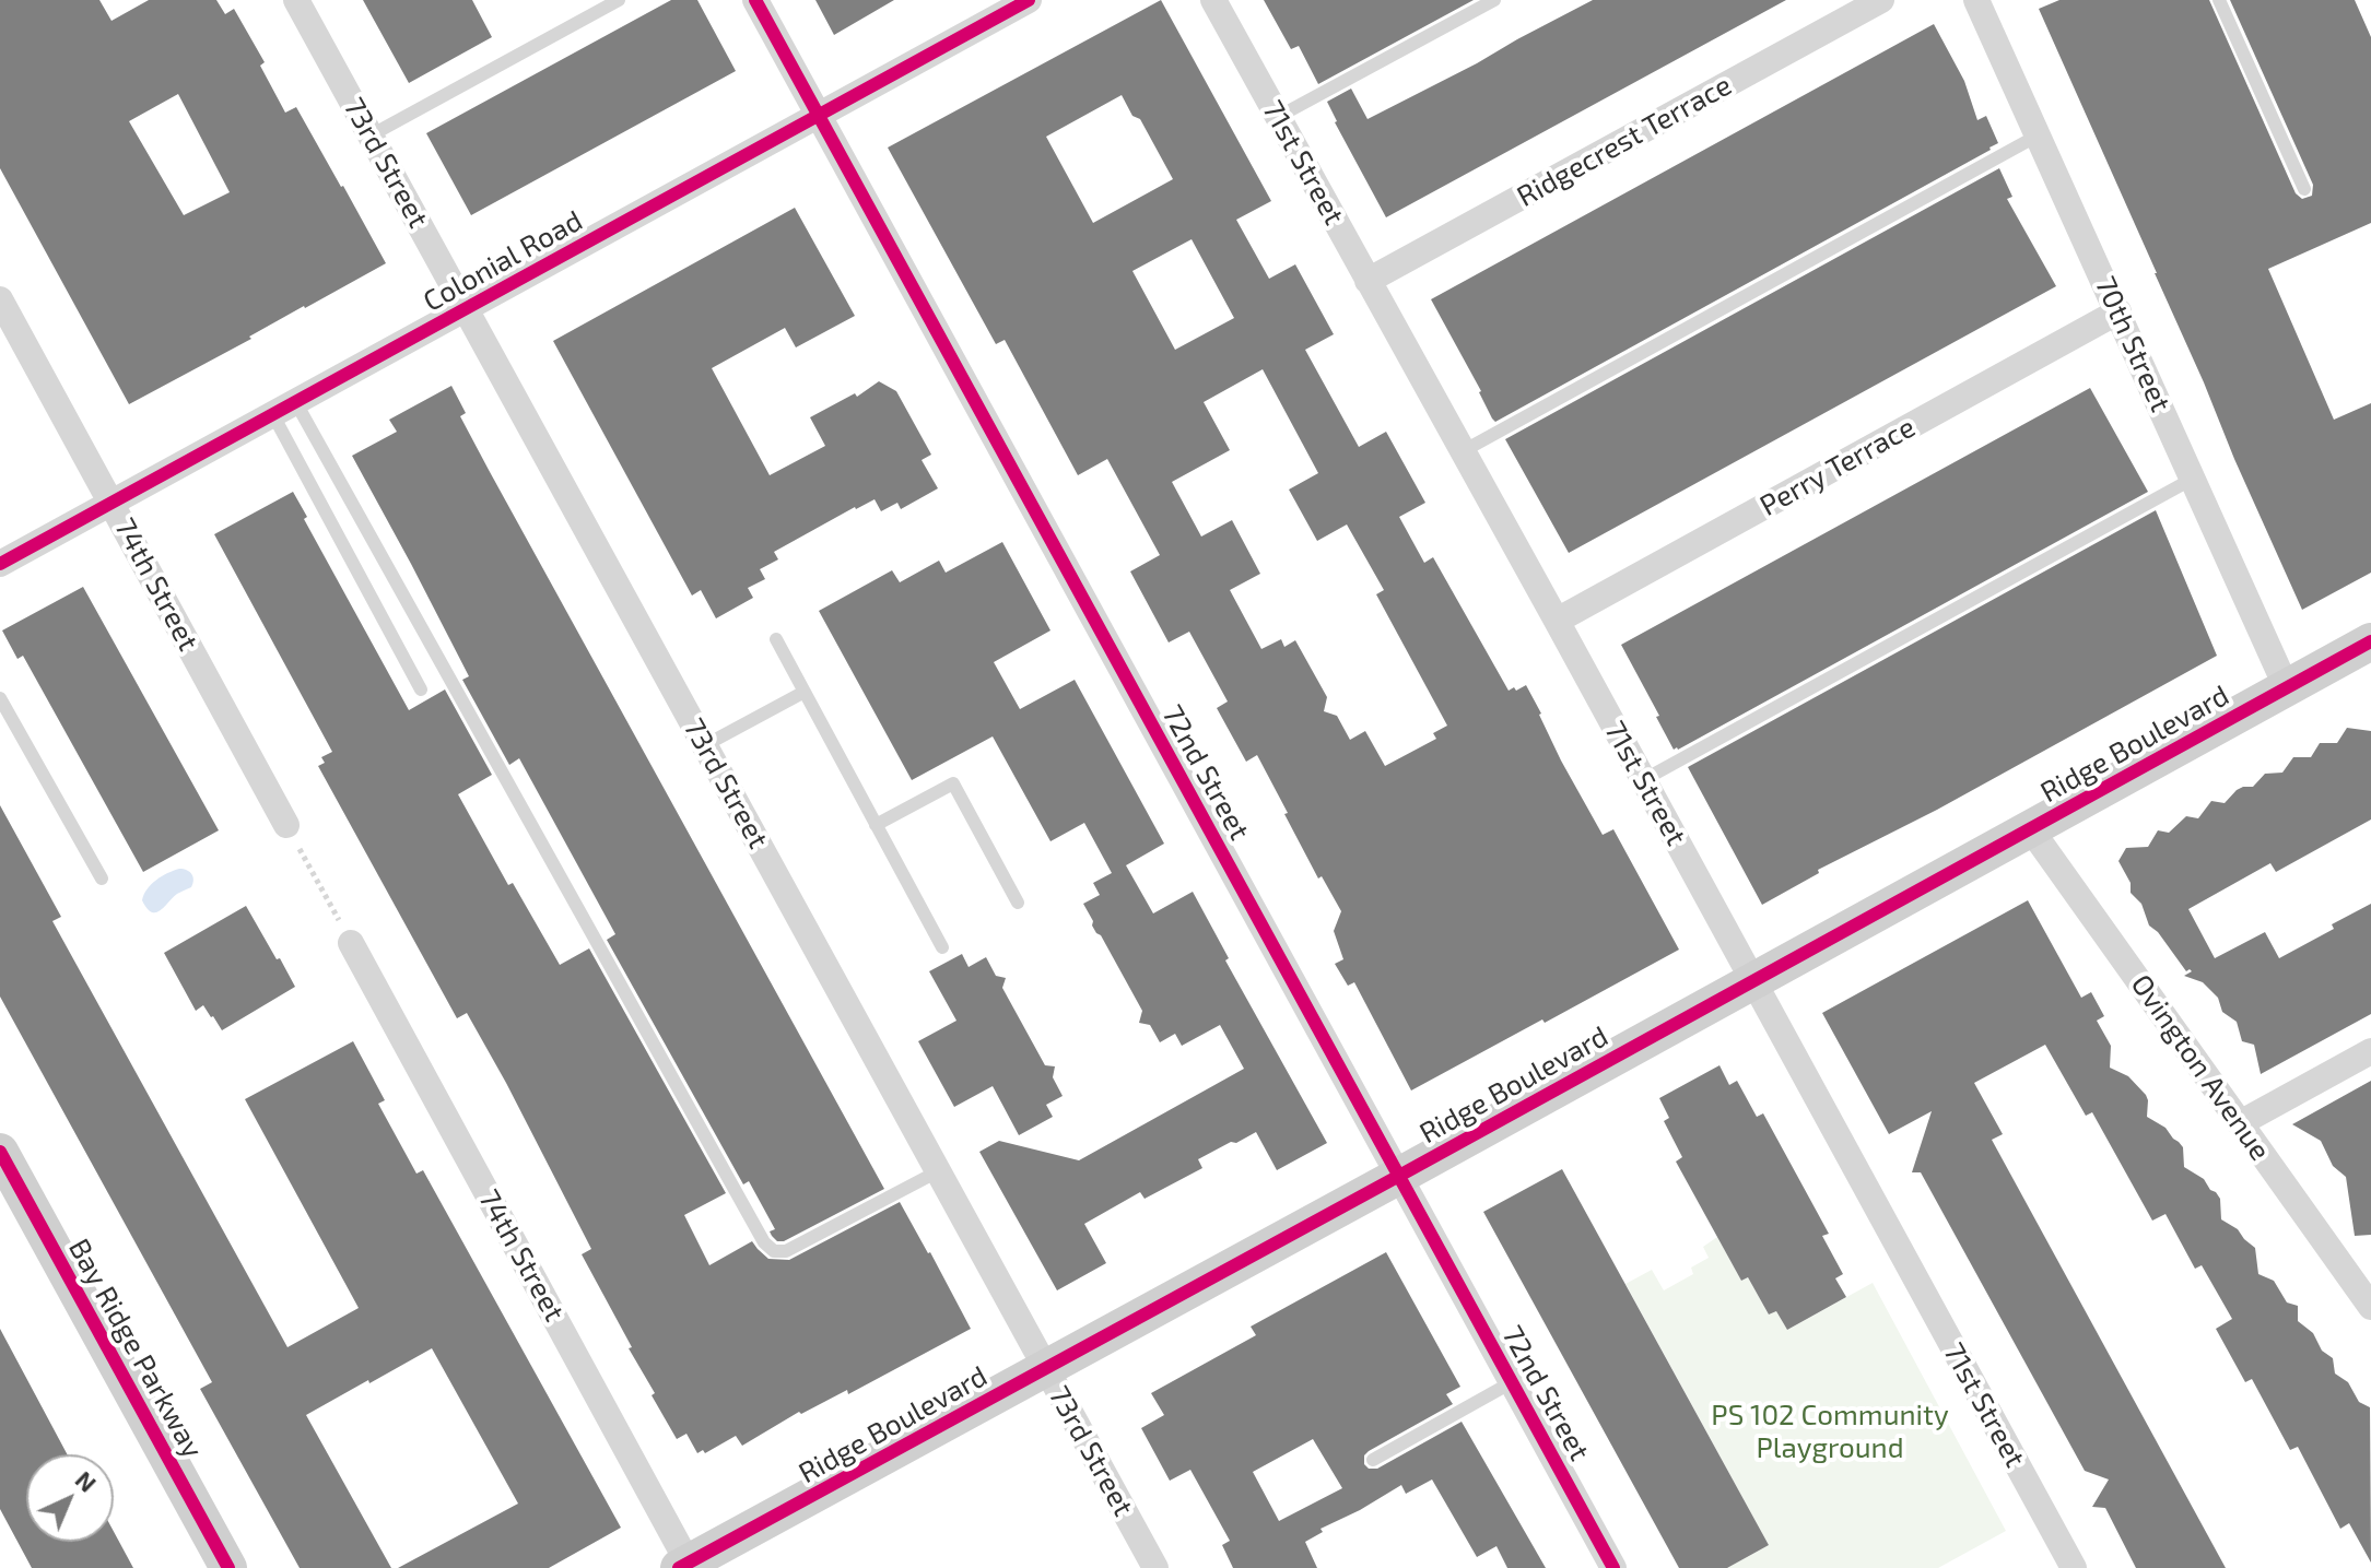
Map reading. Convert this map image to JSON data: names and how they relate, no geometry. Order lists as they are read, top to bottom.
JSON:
{
  "streets": {
    "street": [
      "Ridgecrest Terrace",
      "73rd Street",
      "71st Street",
      "Colonial Road",
      "70th Street",
      "Perry Terrace",
      "74th Street",
      "Ridge Boulevard",
      "72nd Street",
      "Ovington Avenue",
      "Bay Ridge Parkway"
    ]
  },
  "crossings": [
    ["Ridgecrest Terrace", "71st Street"],
    ["73rd Street", "Colonial Road"],
    ["73rd Street", "Ridge Boulevard"],
    ["71st Street", "Perry Terrace"],
    ["71st Street", "Ridge Boulevard"],
    ["Colonial Road", "74th Street"],
    ["Colonial Road", "72nd Street"],
    ["70th Street", "Perry Terrace"],
    ["70th Street", "Ridge Boulevard"],
    ["74th Street", "Ridge Boulevard"],
    ["Ridge Boulevard", "72nd Street"],
    ["Ridge Boulevard", "Ovington Avenue"]
  ],
  "parks": ["PS 102 Community Playground"],
  "north": "top right"
}
